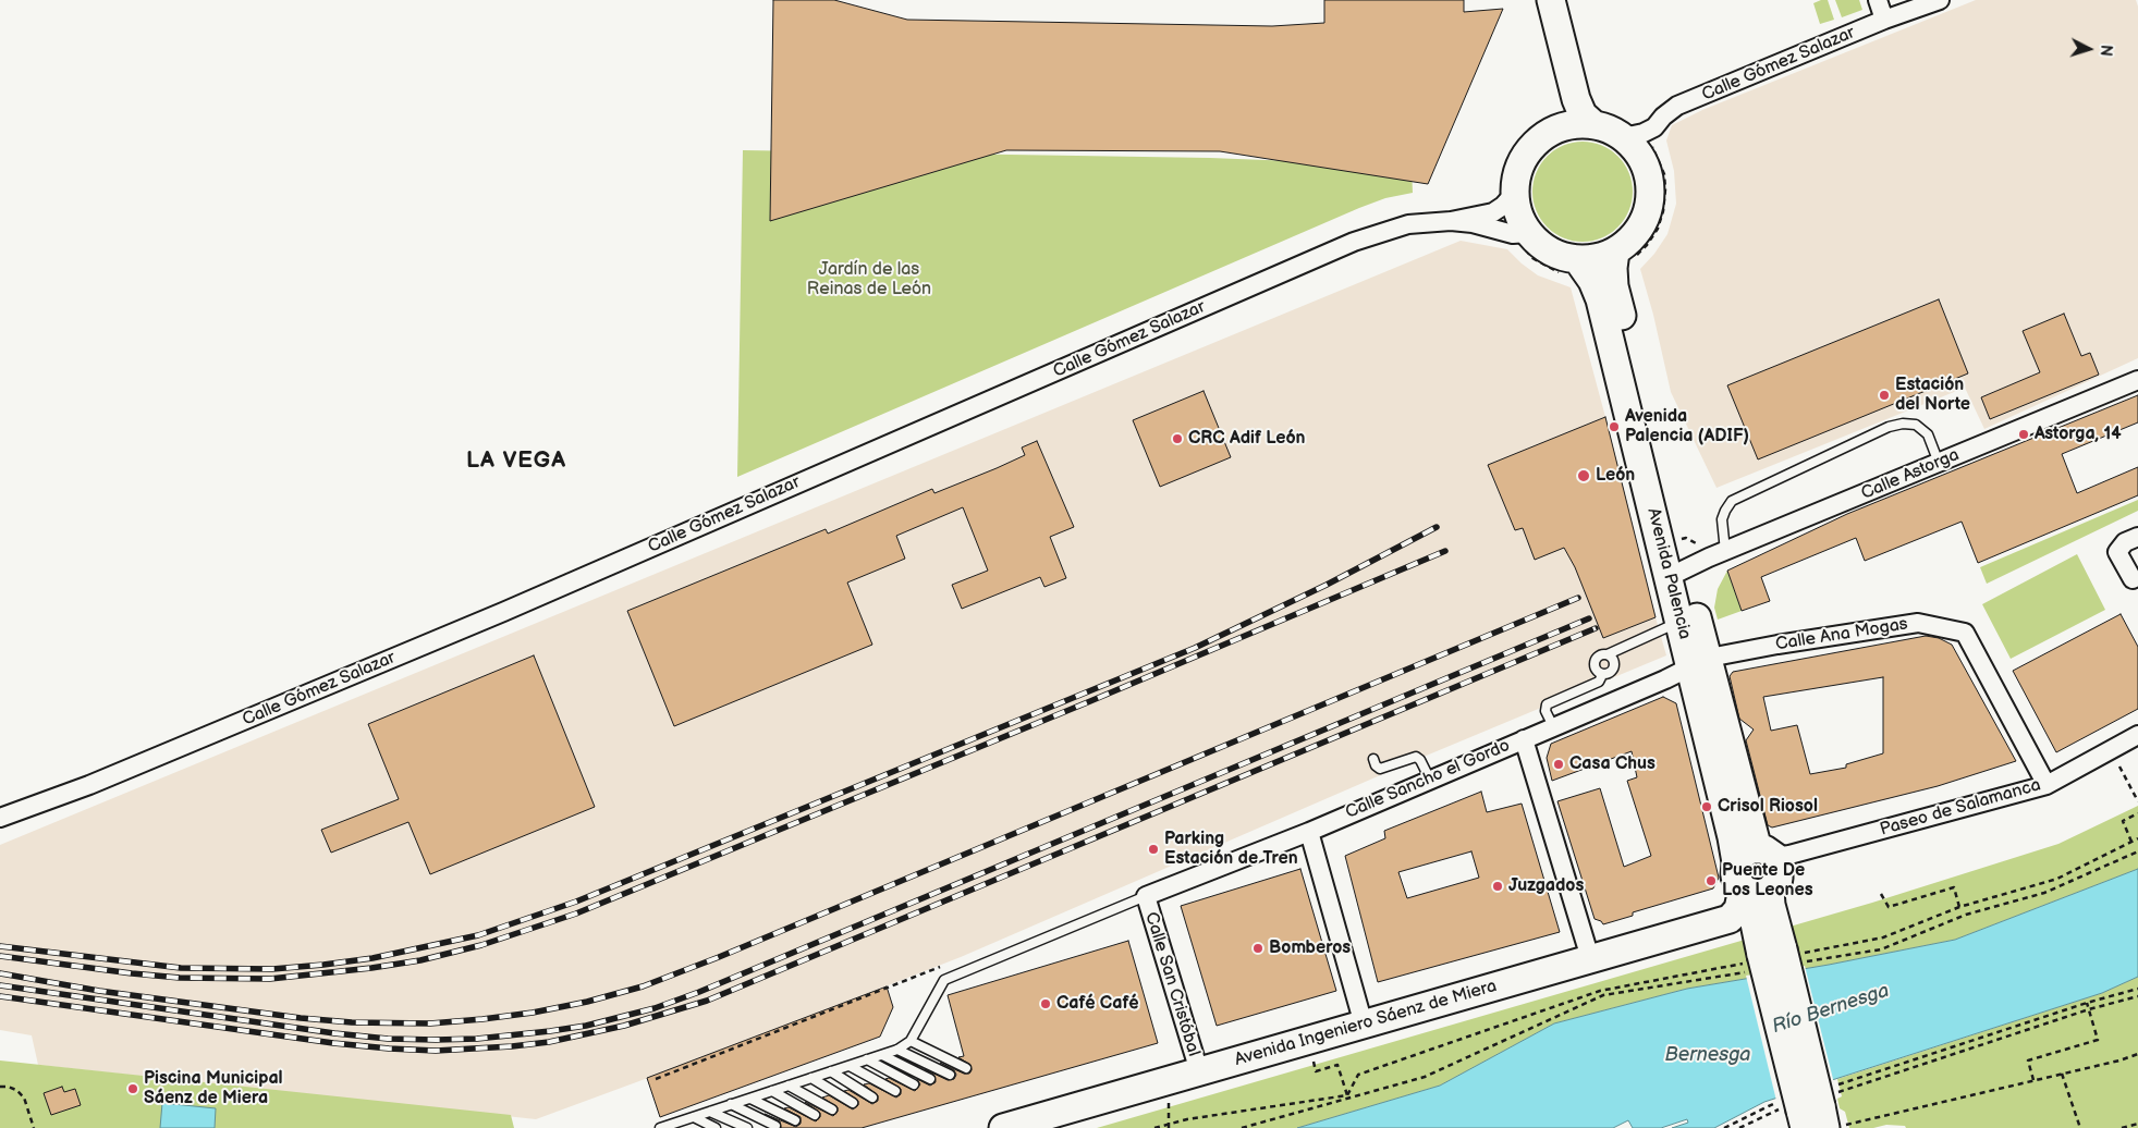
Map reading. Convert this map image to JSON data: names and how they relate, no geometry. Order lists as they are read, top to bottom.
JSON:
{
  "streets": {
    "main road": ["Avenida Palencia", "Avenida Ingeniero Sáenz de Miera"],
    "street": [
      "Calle Gómez Salazar",
      "Calle Astorga",
      "Calle Ana Mogas",
      "Calle Sancho el Gordo",
      "Paseo de Salamanca",
      "Calle San Cristóbal"
    ]
  },
  "crossings": [
    ["Calle Gómez Salazar", "Avenida Palencia"],
    ["Calle Astorga", "Avenida Palencia"],
    ["Avenida Palencia", "Calle Ana Mogas"],
    ["Avenida Palencia", "Calle Sancho el Gordo"],
    ["Avenida Palencia", "Paseo de Salamanca"],
    ["Calle Ana Mogas", "Calle Sancho el Gordo"],
    ["Calle Ana Mogas", "Paseo de Salamanca"],
    ["Calle Sancho el Gordo", "Calle San Cristóbal"],
    ["Calle San Cristóbal", "Avenida Ingeniero Sáenz de Miera"]
  ],
  "districts": ["LA VEGA"],
  "water": ["Río Bernesga", "Bernesga"],
  "parks": ["Jardín de las Reinas de León"],
  "places": [
    "Estación del Norte",
    "Avenida Palencia (ADIF)",
    "Astorga, 14",
    "CRC Adif León",
    "León",
    "Casa Chus",
    "Crisol Riosol",
    "Parking Estación de Tren",
    "Puente De Los Leones",
    "Juzgados",
    "Bomberos",
    "Café Café",
    "Piscina Municipal Sáenz de Miera"
  ],
  "north": "right"
}
